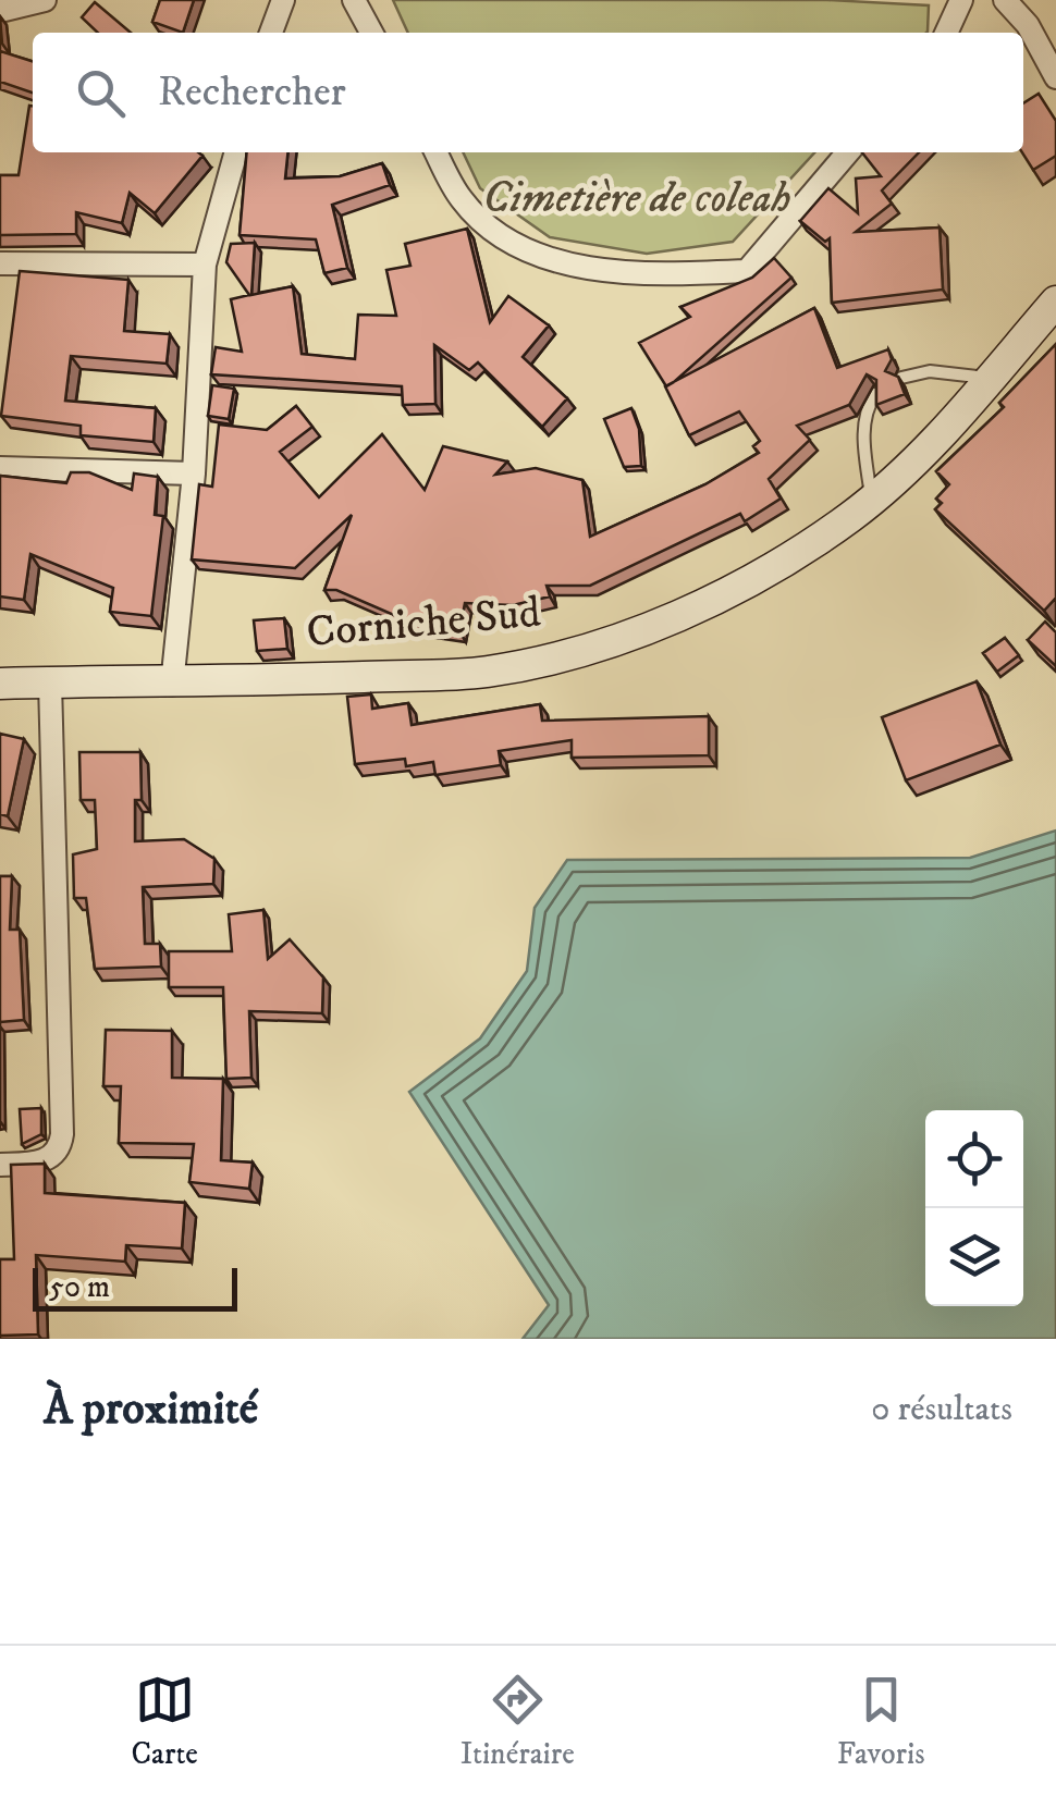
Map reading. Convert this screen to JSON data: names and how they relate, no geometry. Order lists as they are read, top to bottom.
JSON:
{
  "streets": {
    "main road": ["Corniche Sud"]
  },
  "parks": ["Cimetière de coleah"],
  "scale_bar": "50 m",
  "page": {
    "search": "Rechercher",
    "scale": "50 m",
    "heading": ["À proximité", "0 résultats"],
    "nav": ["Carte", "Itinéraire", "Favoris"]
  }
}
